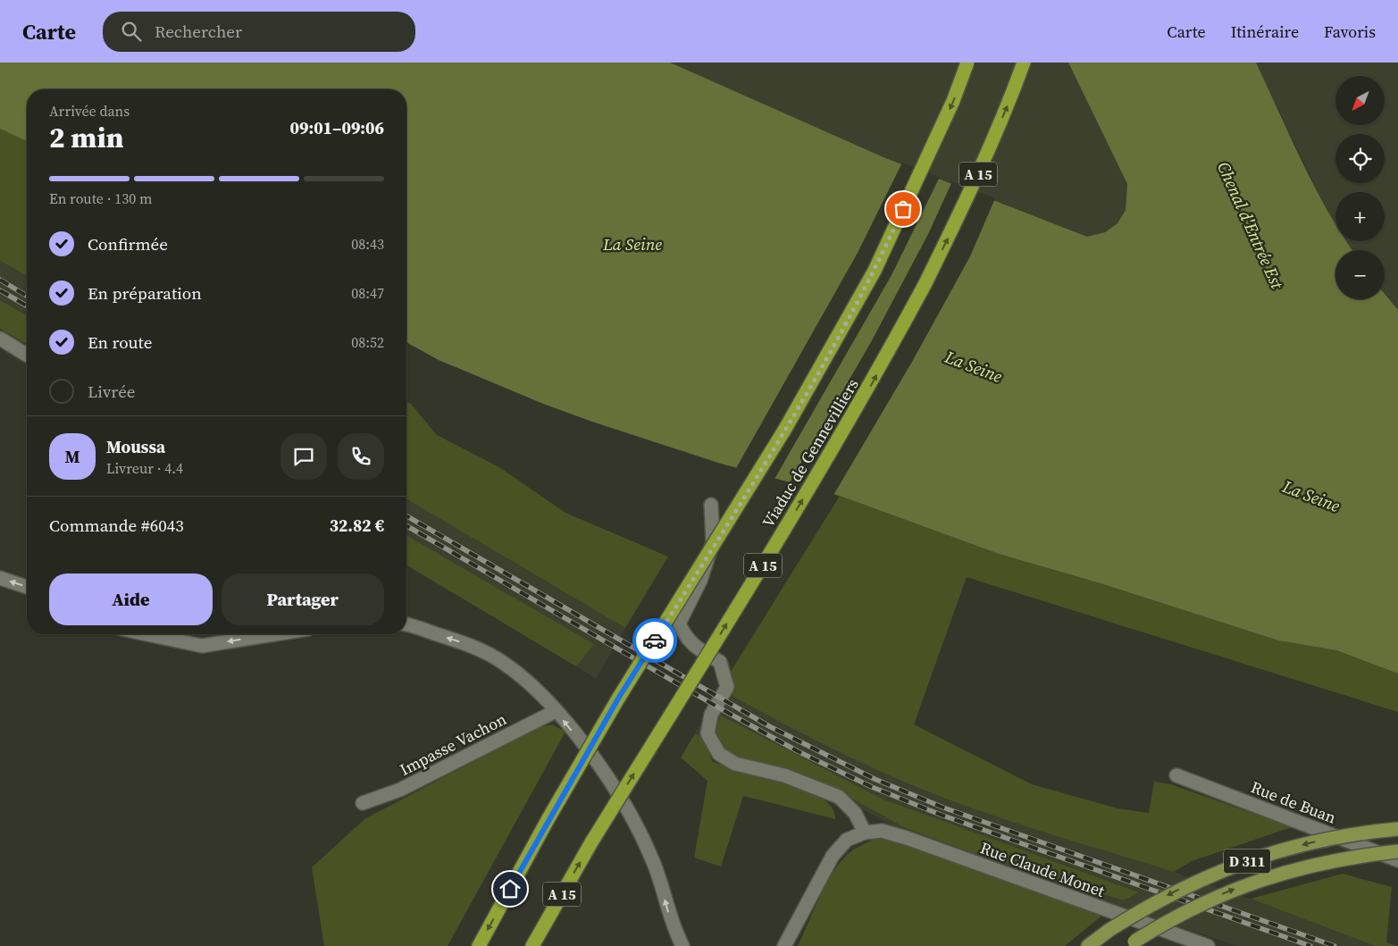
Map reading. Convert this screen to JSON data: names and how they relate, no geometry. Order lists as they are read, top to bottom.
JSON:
{
  "streets": {
    "highway": ["A 15", "Viaduc de Gennevilliers"],
    "main road": ["D 311"],
    "street": ["Impasse Vachon", "Rue de Buan", "Rue Claude Monet"]
  },
  "water": ["Chenal d'Entrée Est", "La Seine"],
  "north": "bottom left",
  "page": {
    "header": "Carte",
    "search": "Rechercher",
    "nav": ["Carte", "Itinéraire", "Favoris"],
    "map_buttons": ["+", "−"],
    "heading": ["2 min", "Arrivée dans", "09:01–09:06"],
    "panel": [
      "Moussa",
      "Livreur · 4.4",
      "Commande #6043",
      "32.82 €"
    ],
    "bar": "En route · 130 m",
    "list": [
      ["Confirmée", "08:43"],
      ["En préparation", "08:47"],
      ["En route", "08:52"],
      "Livrée"
    ],
    "round": "M",
    "buttons": ["Aide", "Partager"]
  }
}
